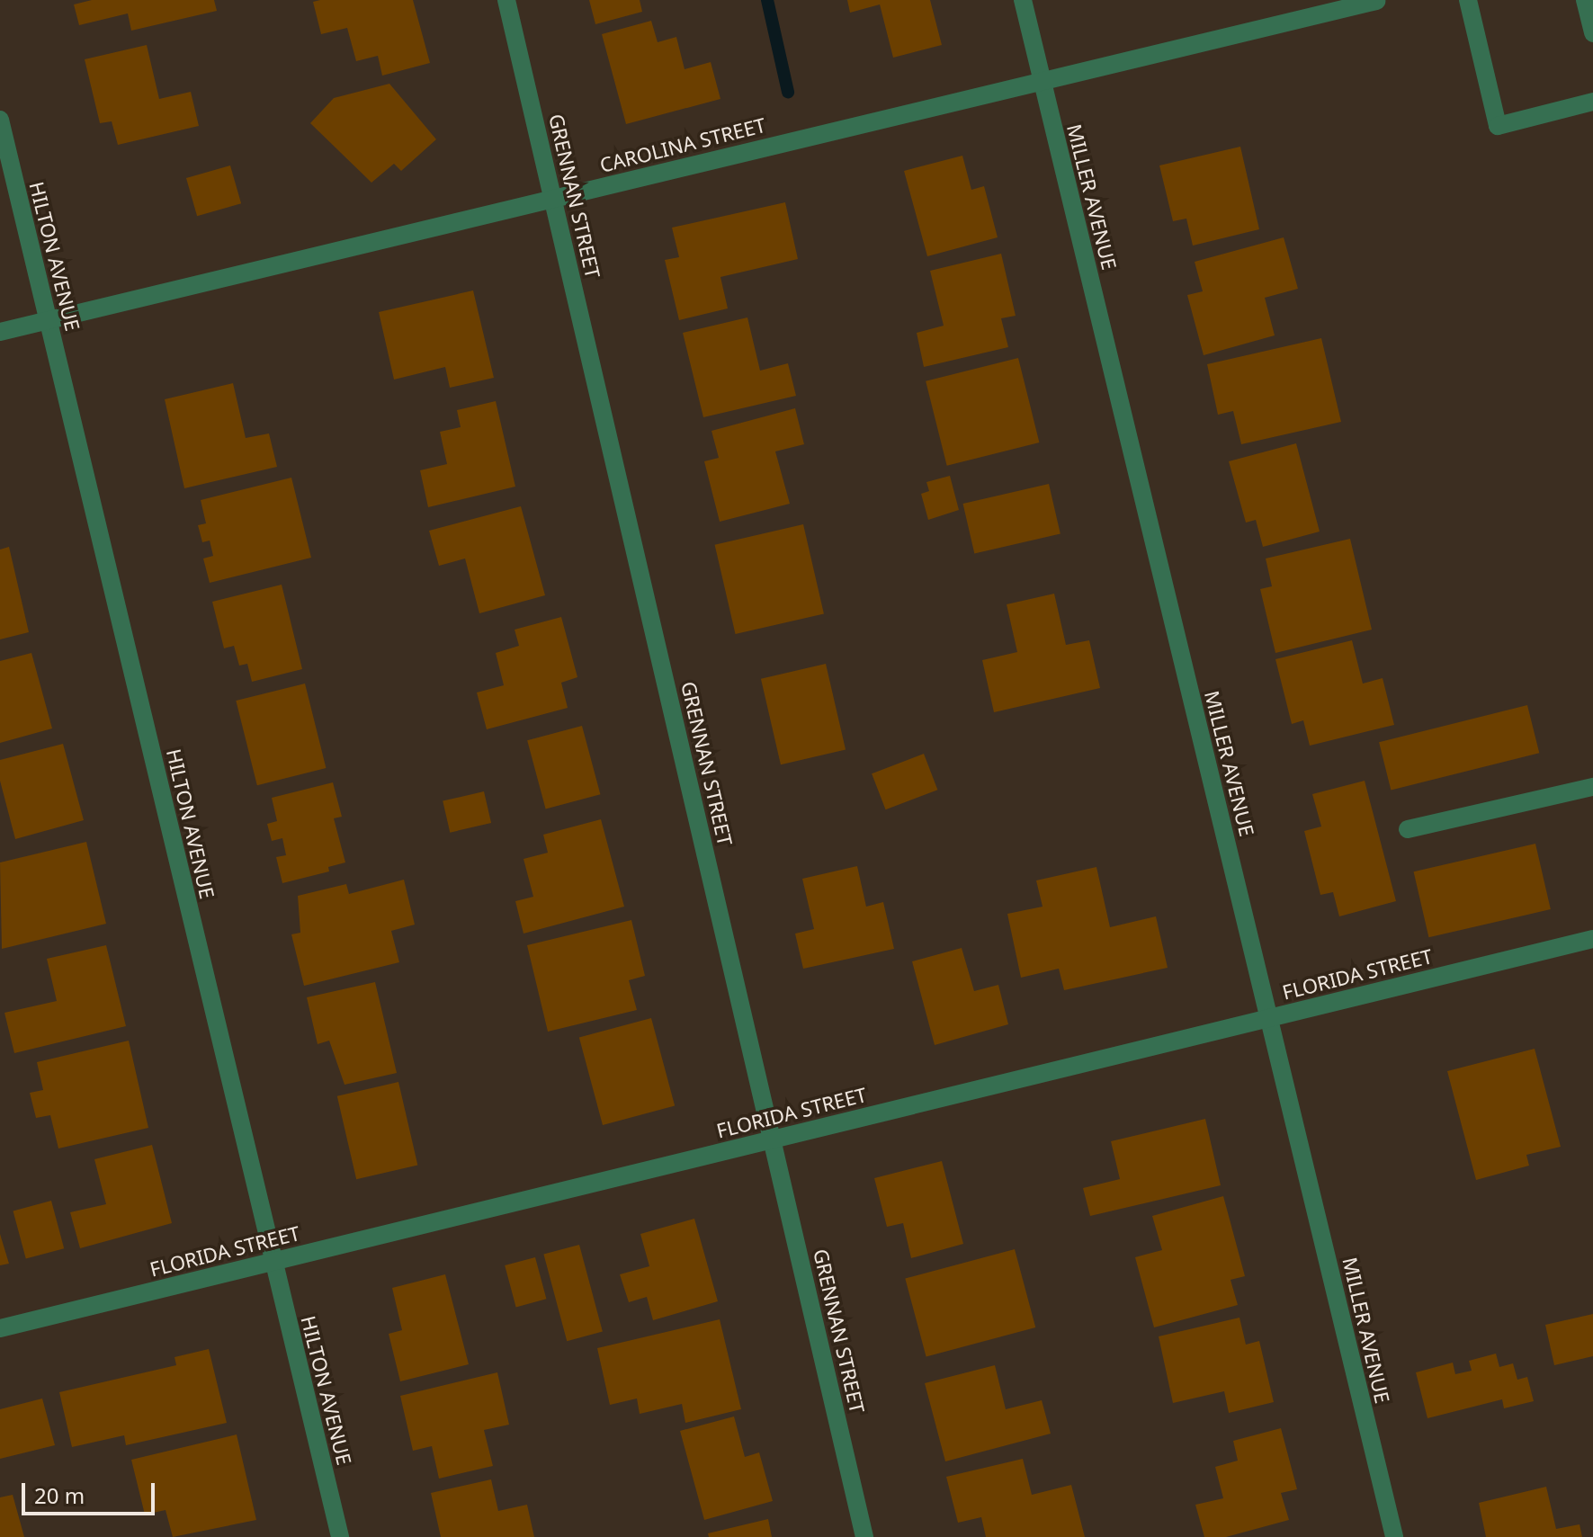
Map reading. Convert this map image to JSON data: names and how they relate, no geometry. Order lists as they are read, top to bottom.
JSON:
{
  "streets": {
    "street": [
      "CAROLINA STREET",
      "GRENNAN STREET",
      "MILLER AVENUE",
      "HILTON AVENUE",
      "FLORIDA STREET"
    ]
  },
  "crossings": [
    ["CAROLINA STREET", "GRENNAN STREET"],
    ["CAROLINA STREET", "MILLER AVENUE"],
    ["CAROLINA STREET", "HILTON AVENUE"],
    ["GRENNAN STREET", "FLORIDA STREET"],
    ["MILLER AVENUE", "FLORIDA STREET"],
    ["HILTON AVENUE", "FLORIDA STREET"]
  ],
  "scale_bar": "20 m"
}
